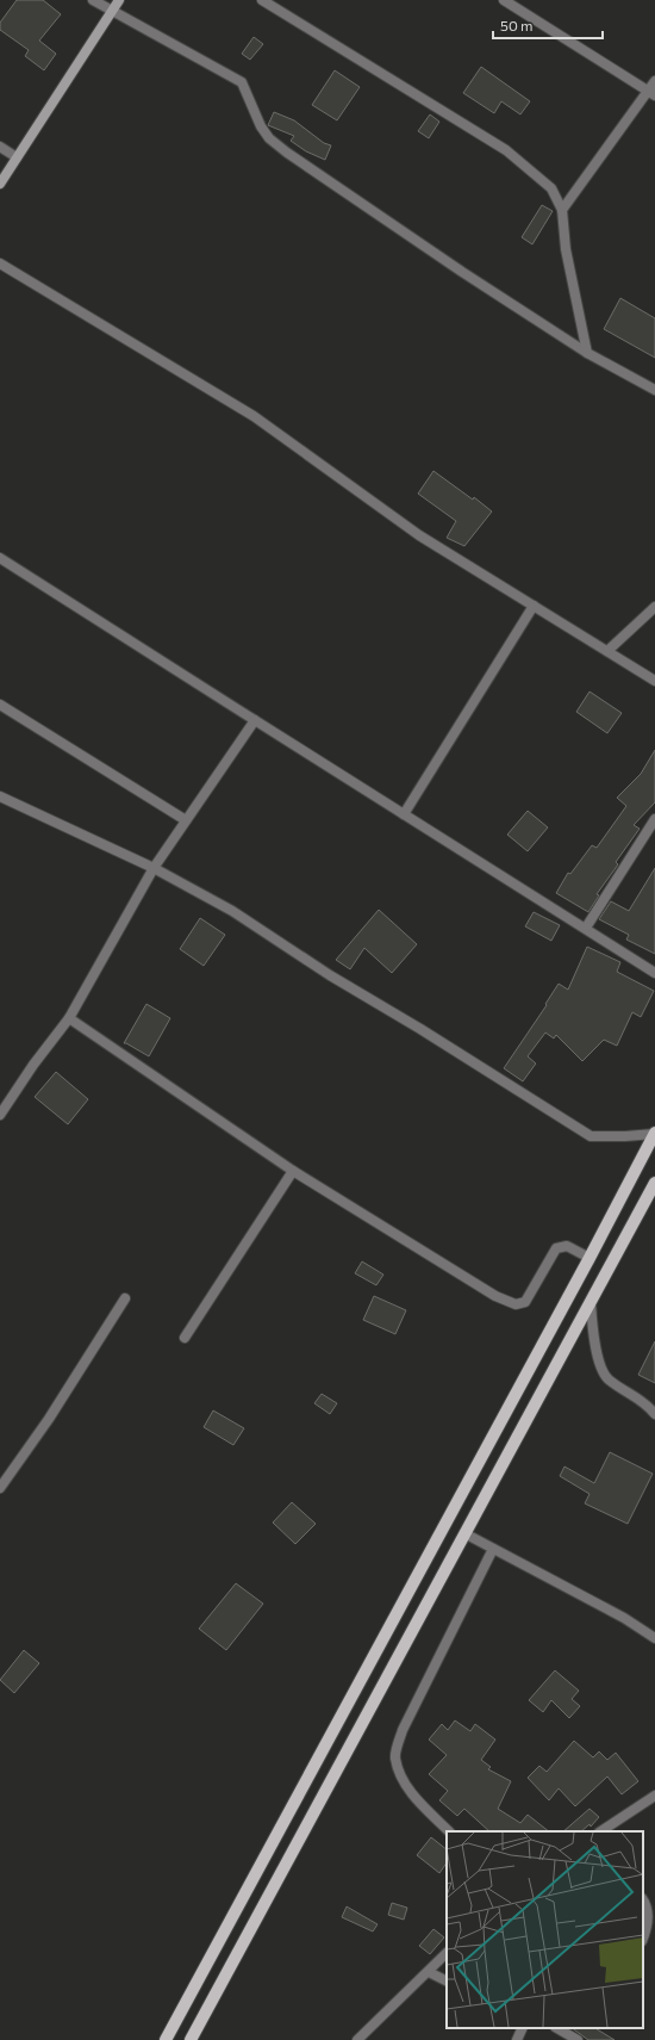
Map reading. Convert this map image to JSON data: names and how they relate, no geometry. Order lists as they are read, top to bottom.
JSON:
{
  "scale_bar": "50 m"
}
